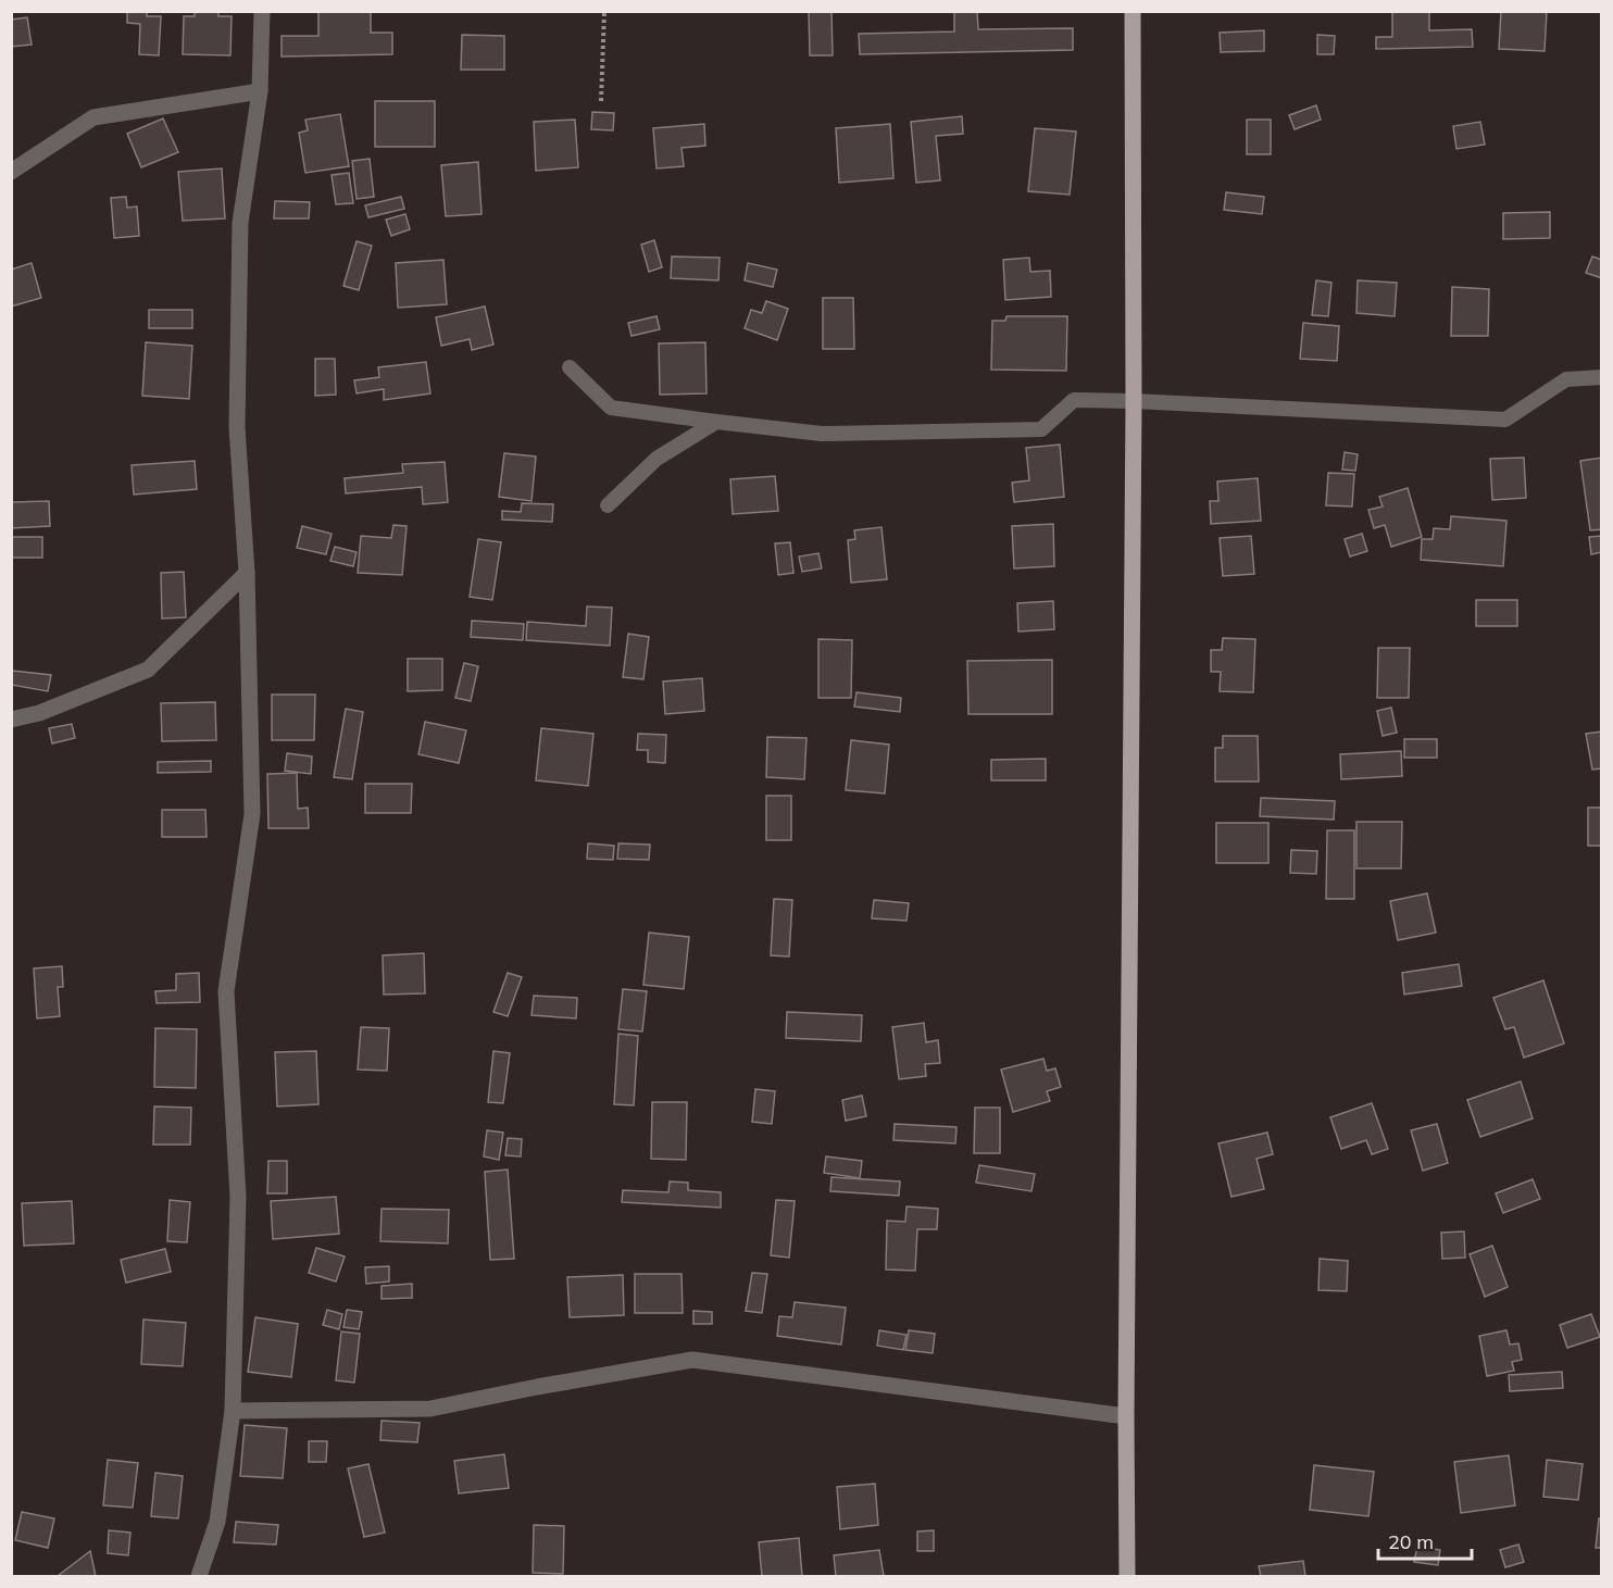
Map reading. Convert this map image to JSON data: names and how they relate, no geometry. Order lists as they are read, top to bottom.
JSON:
{
  "scale_bar": "20 m"
}
